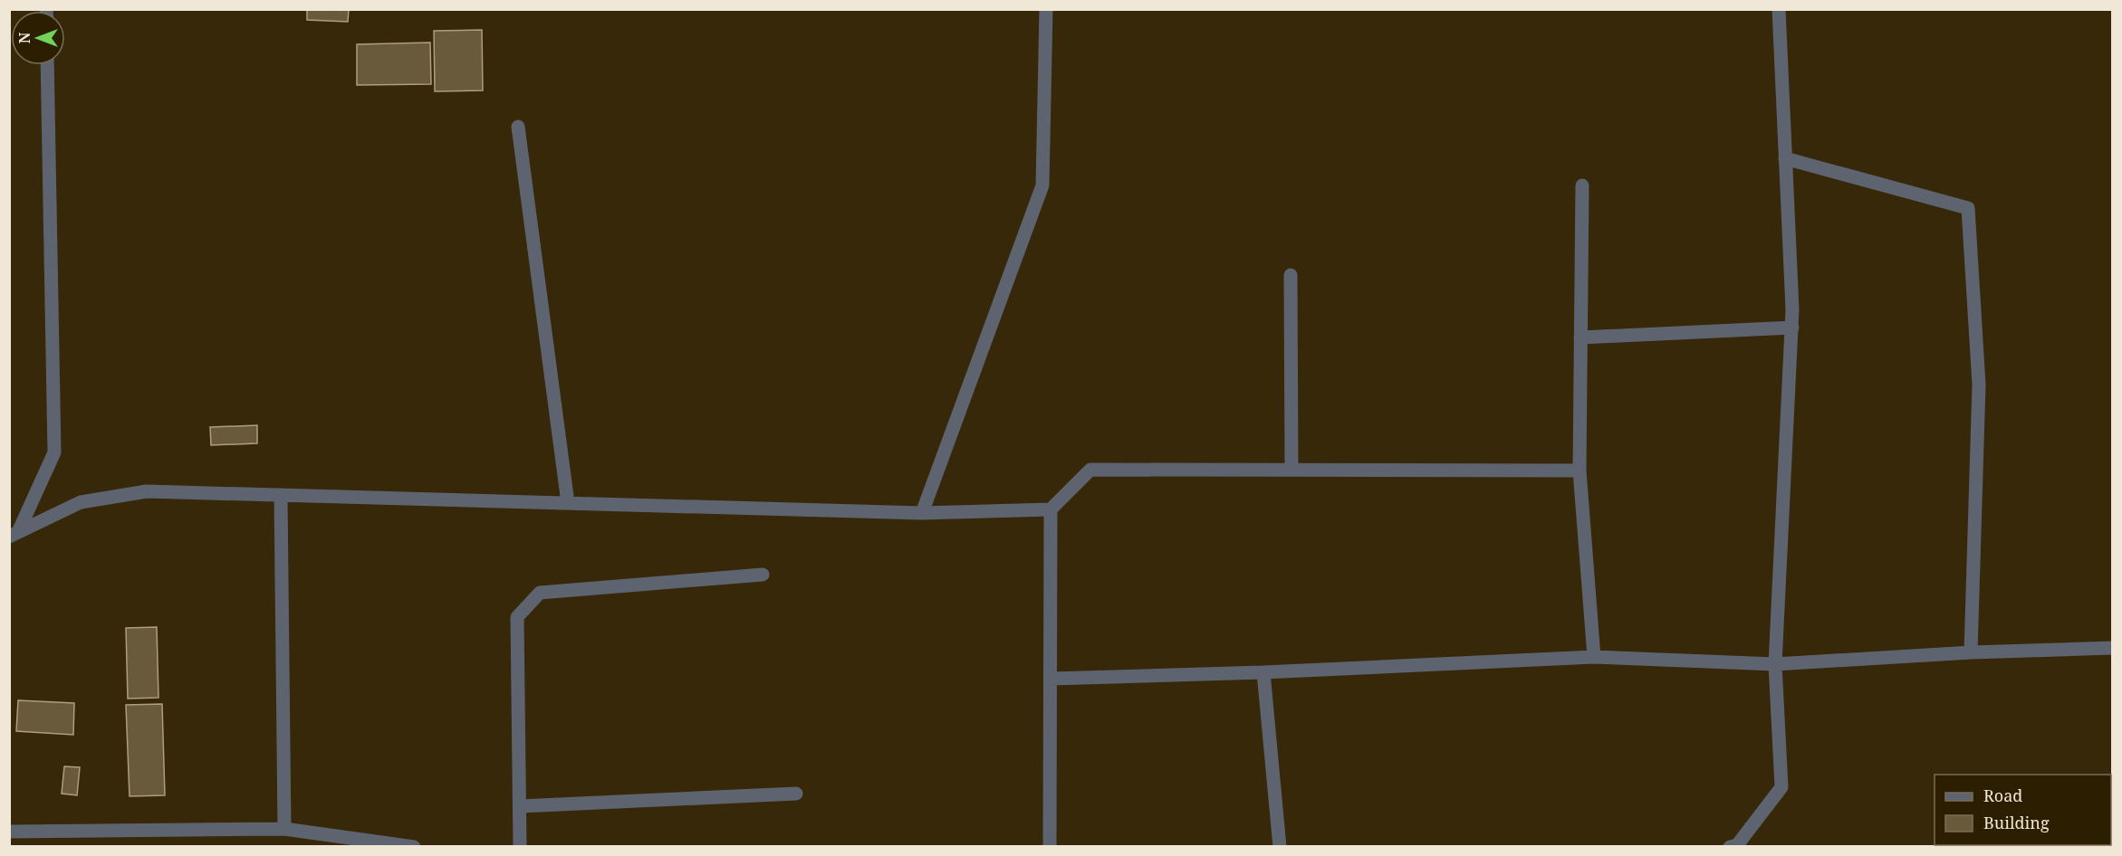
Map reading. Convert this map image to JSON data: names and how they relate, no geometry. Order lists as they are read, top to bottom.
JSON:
{
  "legend": ["Road", "Building"],
  "north": "left"
}
